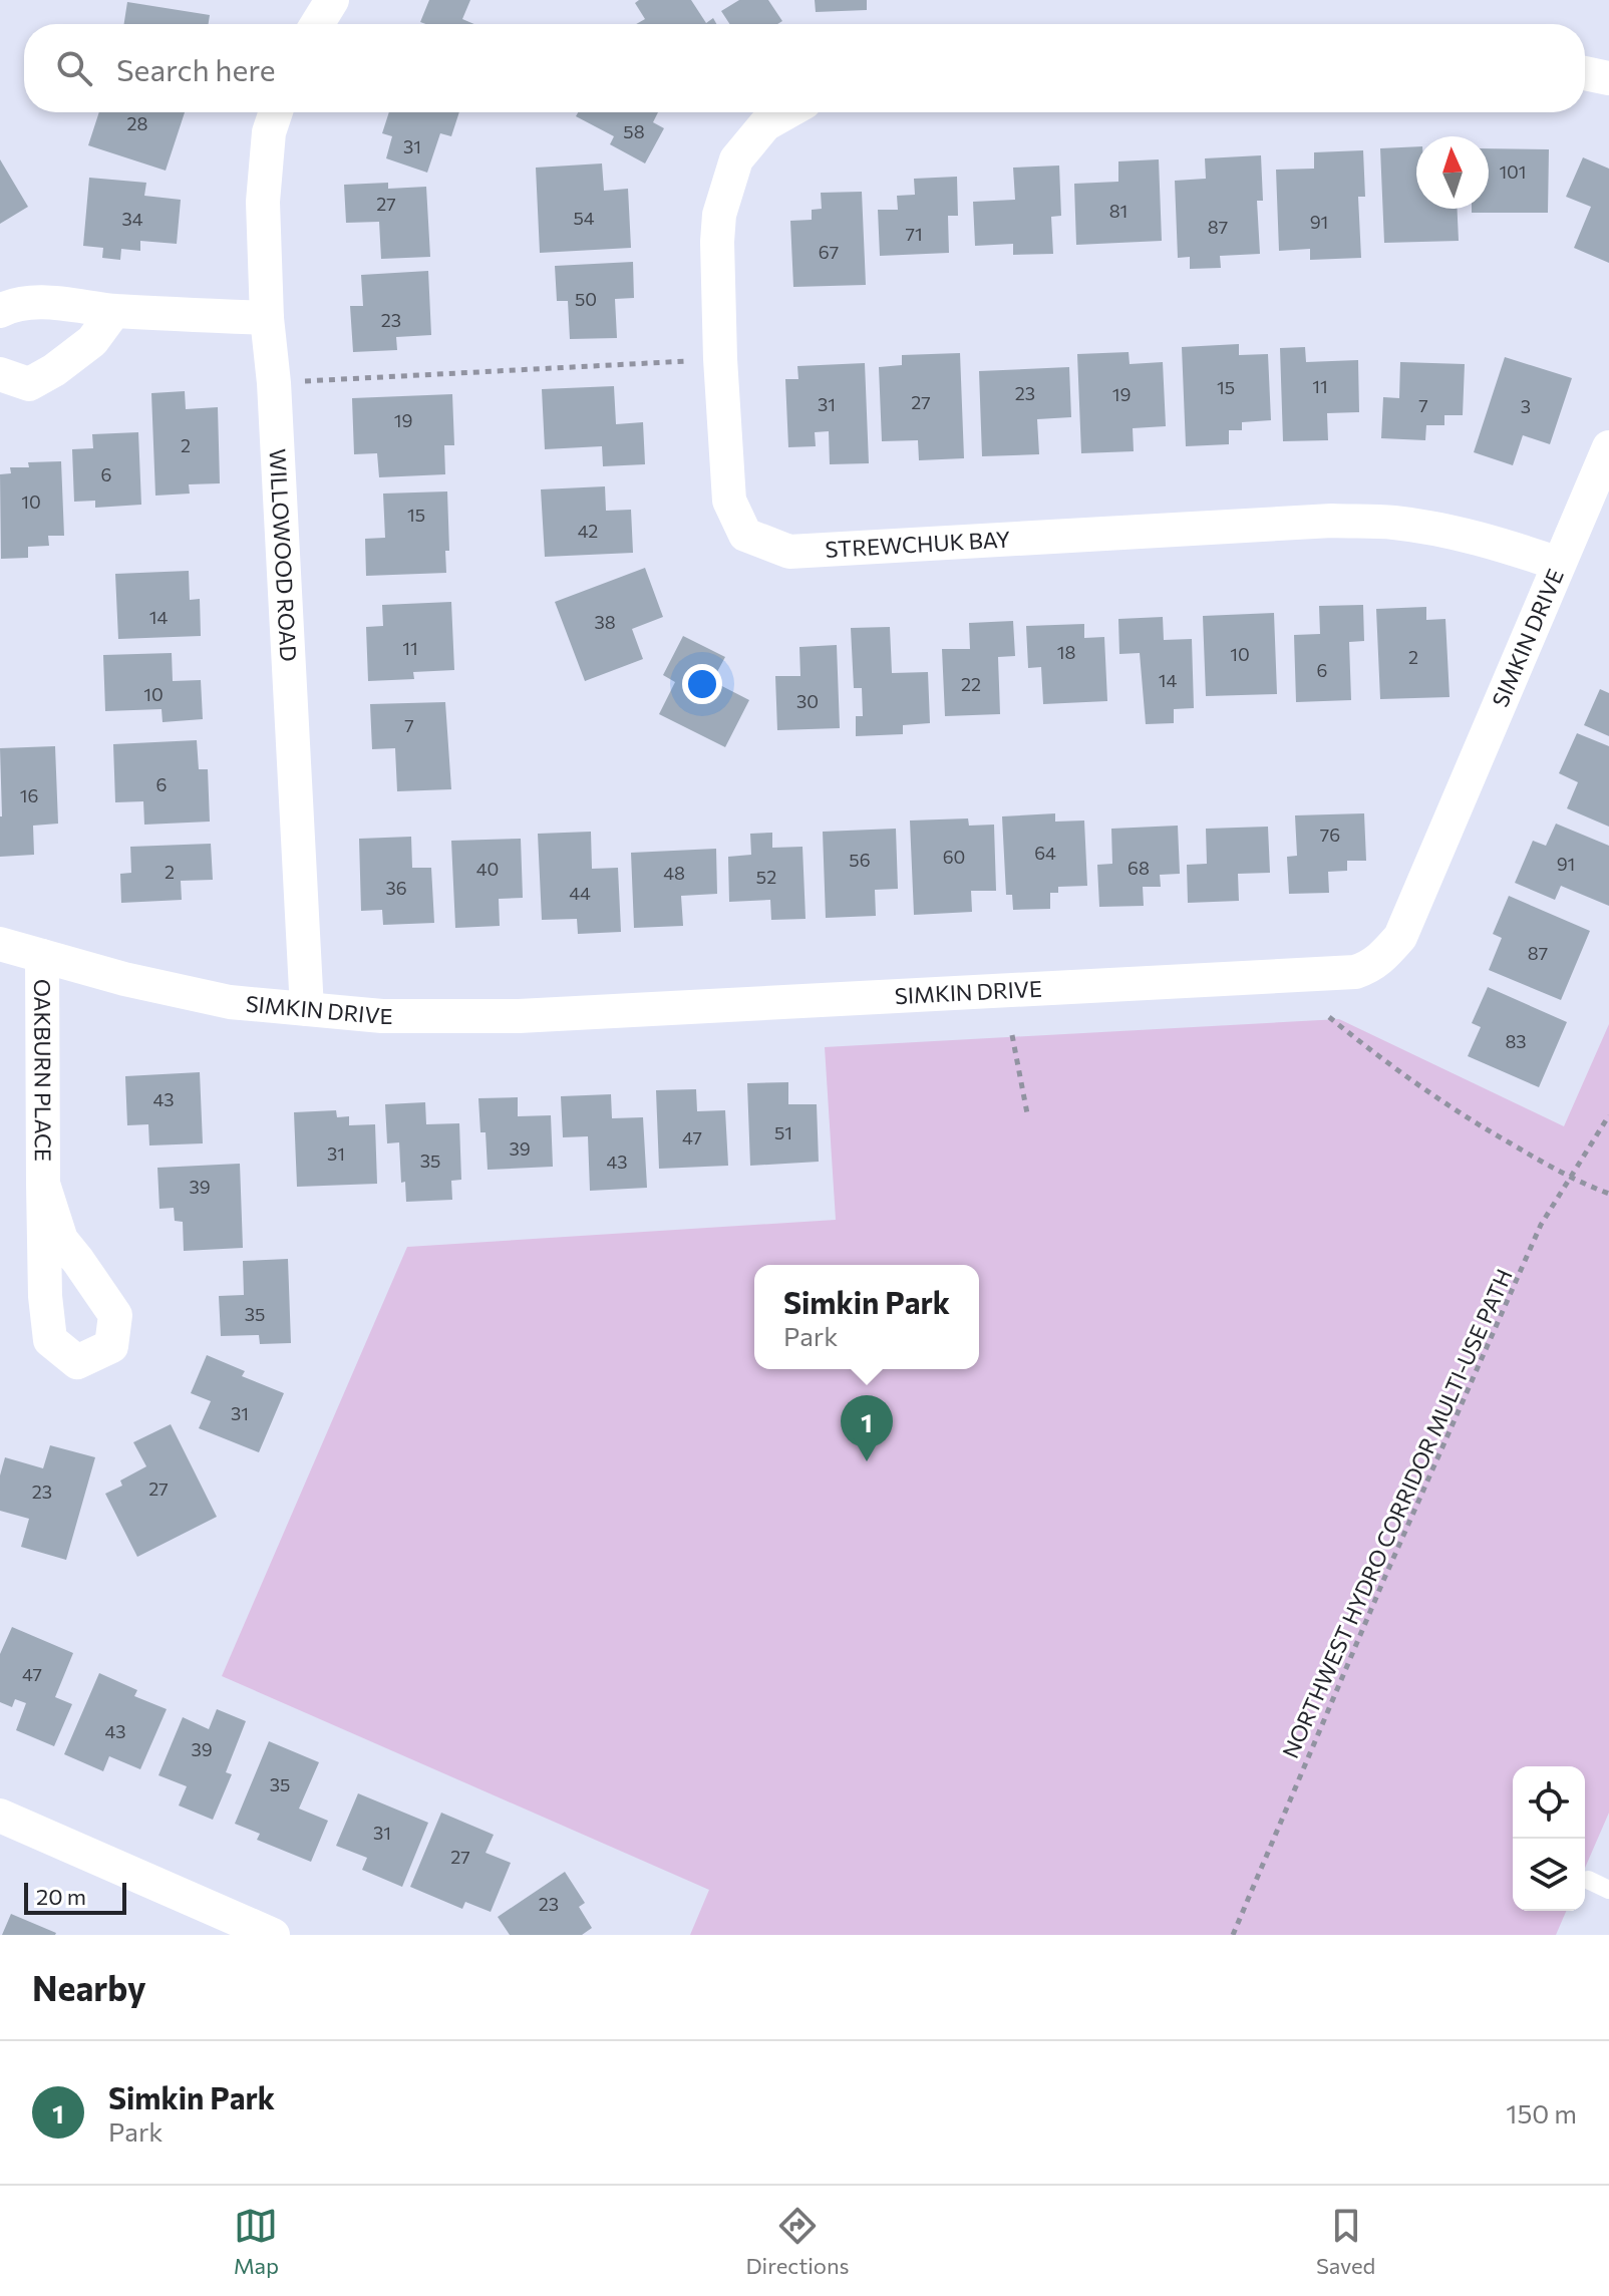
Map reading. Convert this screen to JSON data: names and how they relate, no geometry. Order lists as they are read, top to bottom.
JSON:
{
  "streets": {
    "street": [
      "STREWCHUK BAY",
      "WILLOWOOD ROAD",
      "SIMKIN DRIVE",
      "OAKBURN PLACE"
    ],
    "path": ["NORTHWEST HYDRO CORRIDOR MULTI-USE PATH"]
  },
  "crossings": [
    ["STREWCHUK BAY", "SIMKIN DRIVE"],
    ["WILLOWOOD ROAD", "SIMKIN DRIVE"],
    ["SIMKIN DRIVE", "OAKBURN PLACE"]
  ],
  "house_numbers": [
    "28",
    "58",
    "31",
    "101",
    "27",
    "81",
    "54",
    "34",
    "91",
    "87",
    "71",
    "67",
    "50",
    "23",
    "11",
    "15",
    "23",
    "19",
    "27",
    "31",
    "7",
    "3",
    "19",
    "2",
    "6",
    "10",
    "15",
    "42",
    "14",
    "38",
    "11",
    "18",
    "10",
    "2",
    "6",
    "14",
    "22",
    "10",
    "30",
    "7",
    "6",
    "16",
    "76",
    "64",
    "60",
    "56",
    "91",
    "68",
    "40",
    "2",
    "48",
    "52",
    "36",
    "44",
    "87",
    "83",
    "43",
    "51",
    "47",
    "39",
    "31",
    "35",
    "43",
    "39",
    "35",
    "31",
    "27",
    "23",
    "47",
    "43",
    "39",
    "35",
    "31",
    "27",
    "23"
  ],
  "scale_bar": "20 m",
  "north": "top",
  "page": {
    "search": "Search here",
    "popup": ["Simkin Park", "Park"],
    "pins": "1",
    "scale": "20 m",
    "heading": "Nearby",
    "list": [
      {
        "mark": "1",
        "name": "Simkin Park",
        "note": "Park",
        "value": "150 m"
      }
    ],
    "nav": ["Map", "Directions", "Saved"]
  }
}
